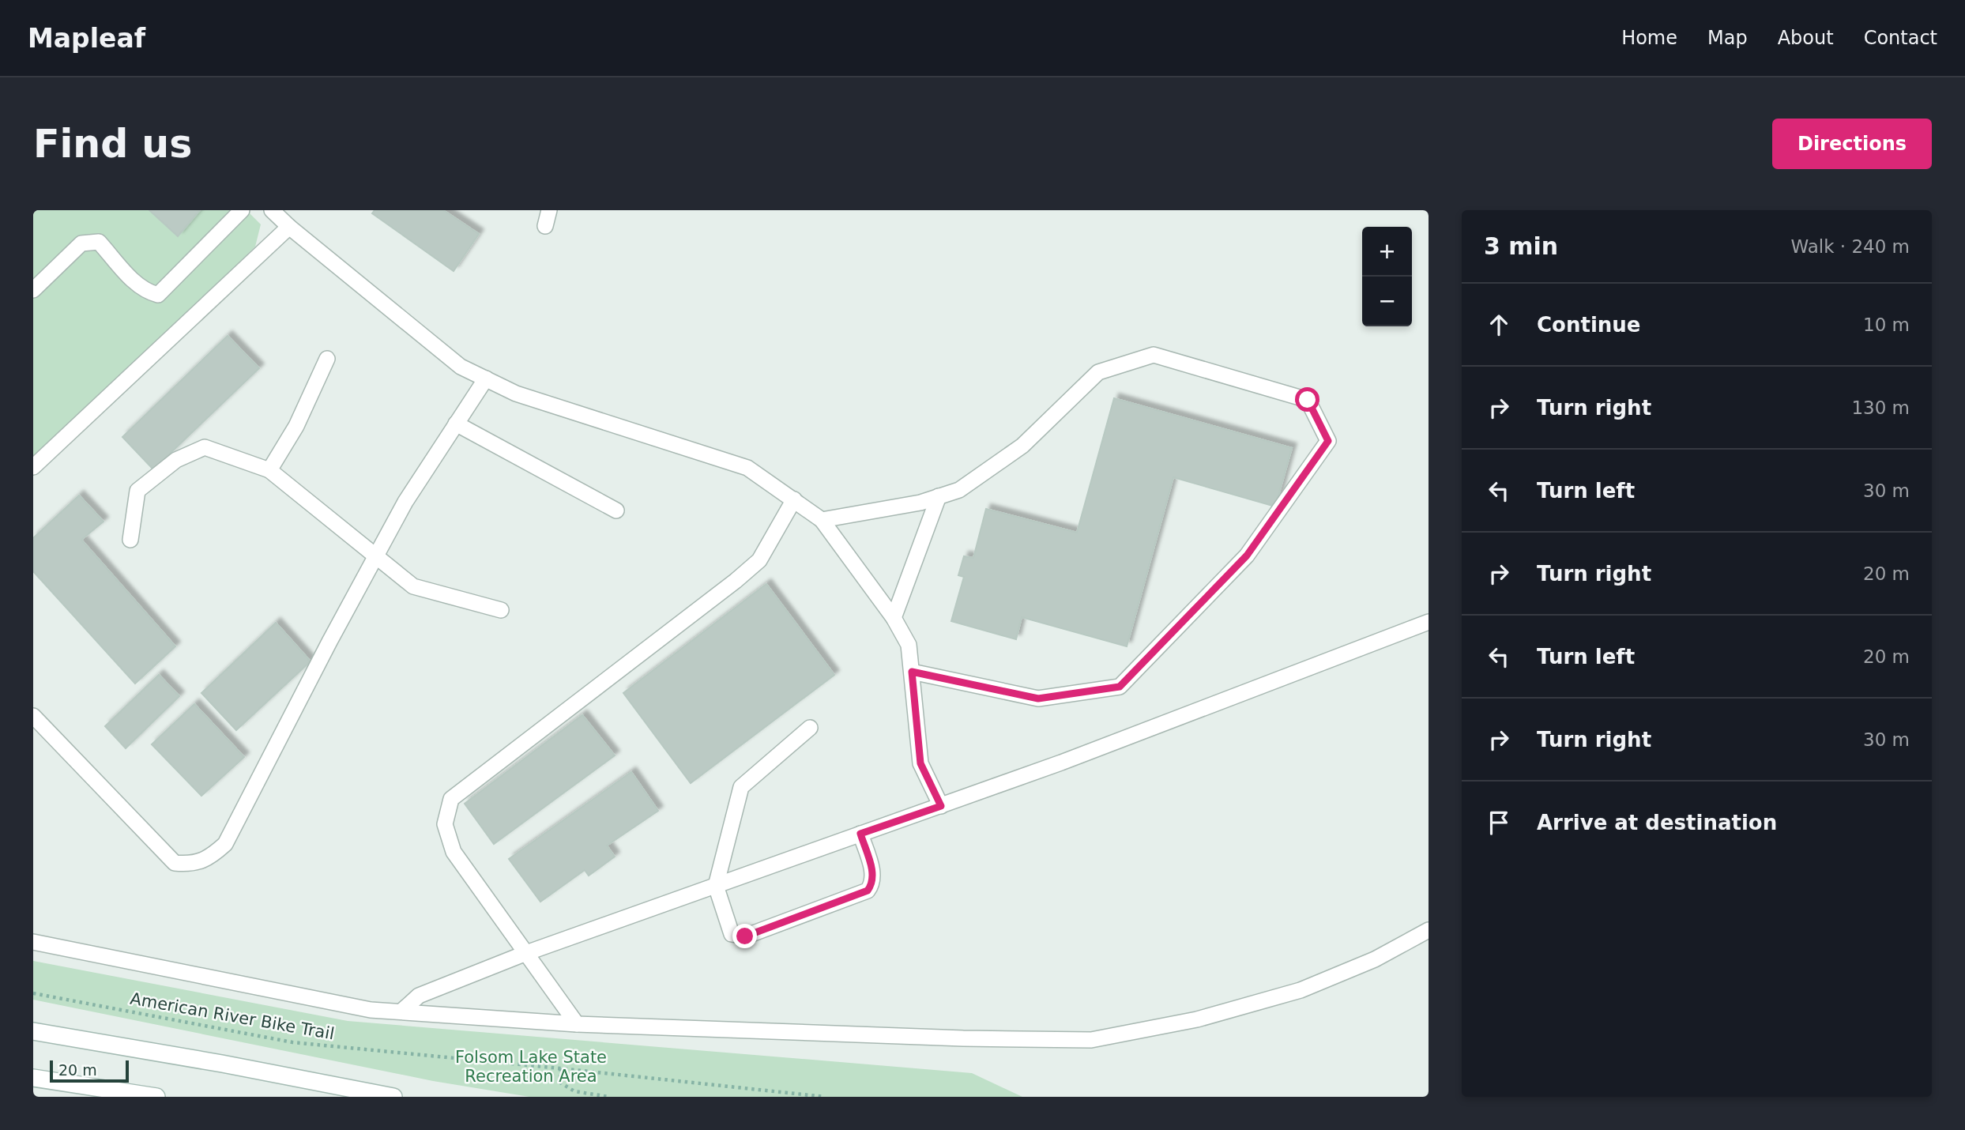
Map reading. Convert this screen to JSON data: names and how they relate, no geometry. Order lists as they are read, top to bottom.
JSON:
{
  "streets": {
    "path": ["American River Bike Trail"]
  },
  "parks": ["Folsom Lake State Recreation Area"],
  "scale_bar": "20 m",
  "page": {
    "header": "Mapleaf",
    "nav": [
      "Home",
      "Map",
      "About",
      "Contact"
    ],
    "buttons": "Directions",
    "title": "Find us",
    "heading": ["3 min", "Walk · 240 m"],
    "map_buttons": ["+", "−"],
    "list": [
      ["Continue", "10 m"],
      ["Turn right", "130 m"],
      ["Turn left", "30 m"],
      ["Turn right", "20 m"],
      ["Turn left", "20 m"],
      ["Turn right", "30 m"],
      "Arrive at destination"
    ],
    "scale": "20 m"
  }
}
